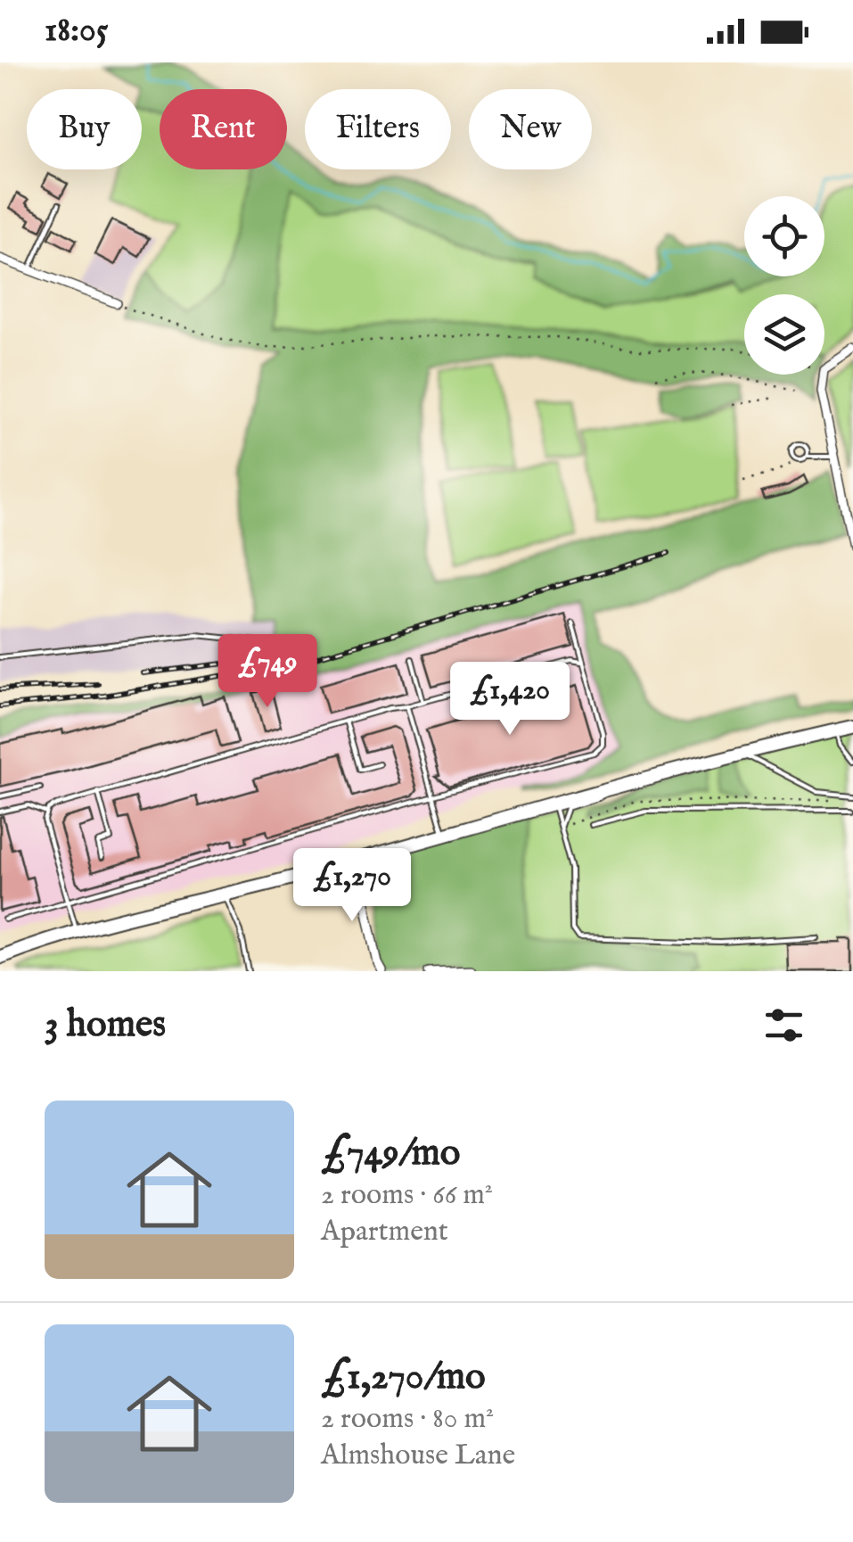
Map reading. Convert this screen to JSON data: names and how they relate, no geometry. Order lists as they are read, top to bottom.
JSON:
{
  "page": {
    "status": "18:05",
    "chip": [
      "Buy",
      "Rent",
      "Filters",
      "New"
    ],
    "price": ["£749", "£1,420", "£1,270"],
    "heading": "3 homes",
    "list": [
      {
        "name": "£749/mo",
        "note": "2 rooms · 66 m² · Apartment"
      },
      {
        "name": "£1,270/mo",
        "note": "2 rooms · 80 m² · Almshouse Lane"
      }
    ]
  }
}
